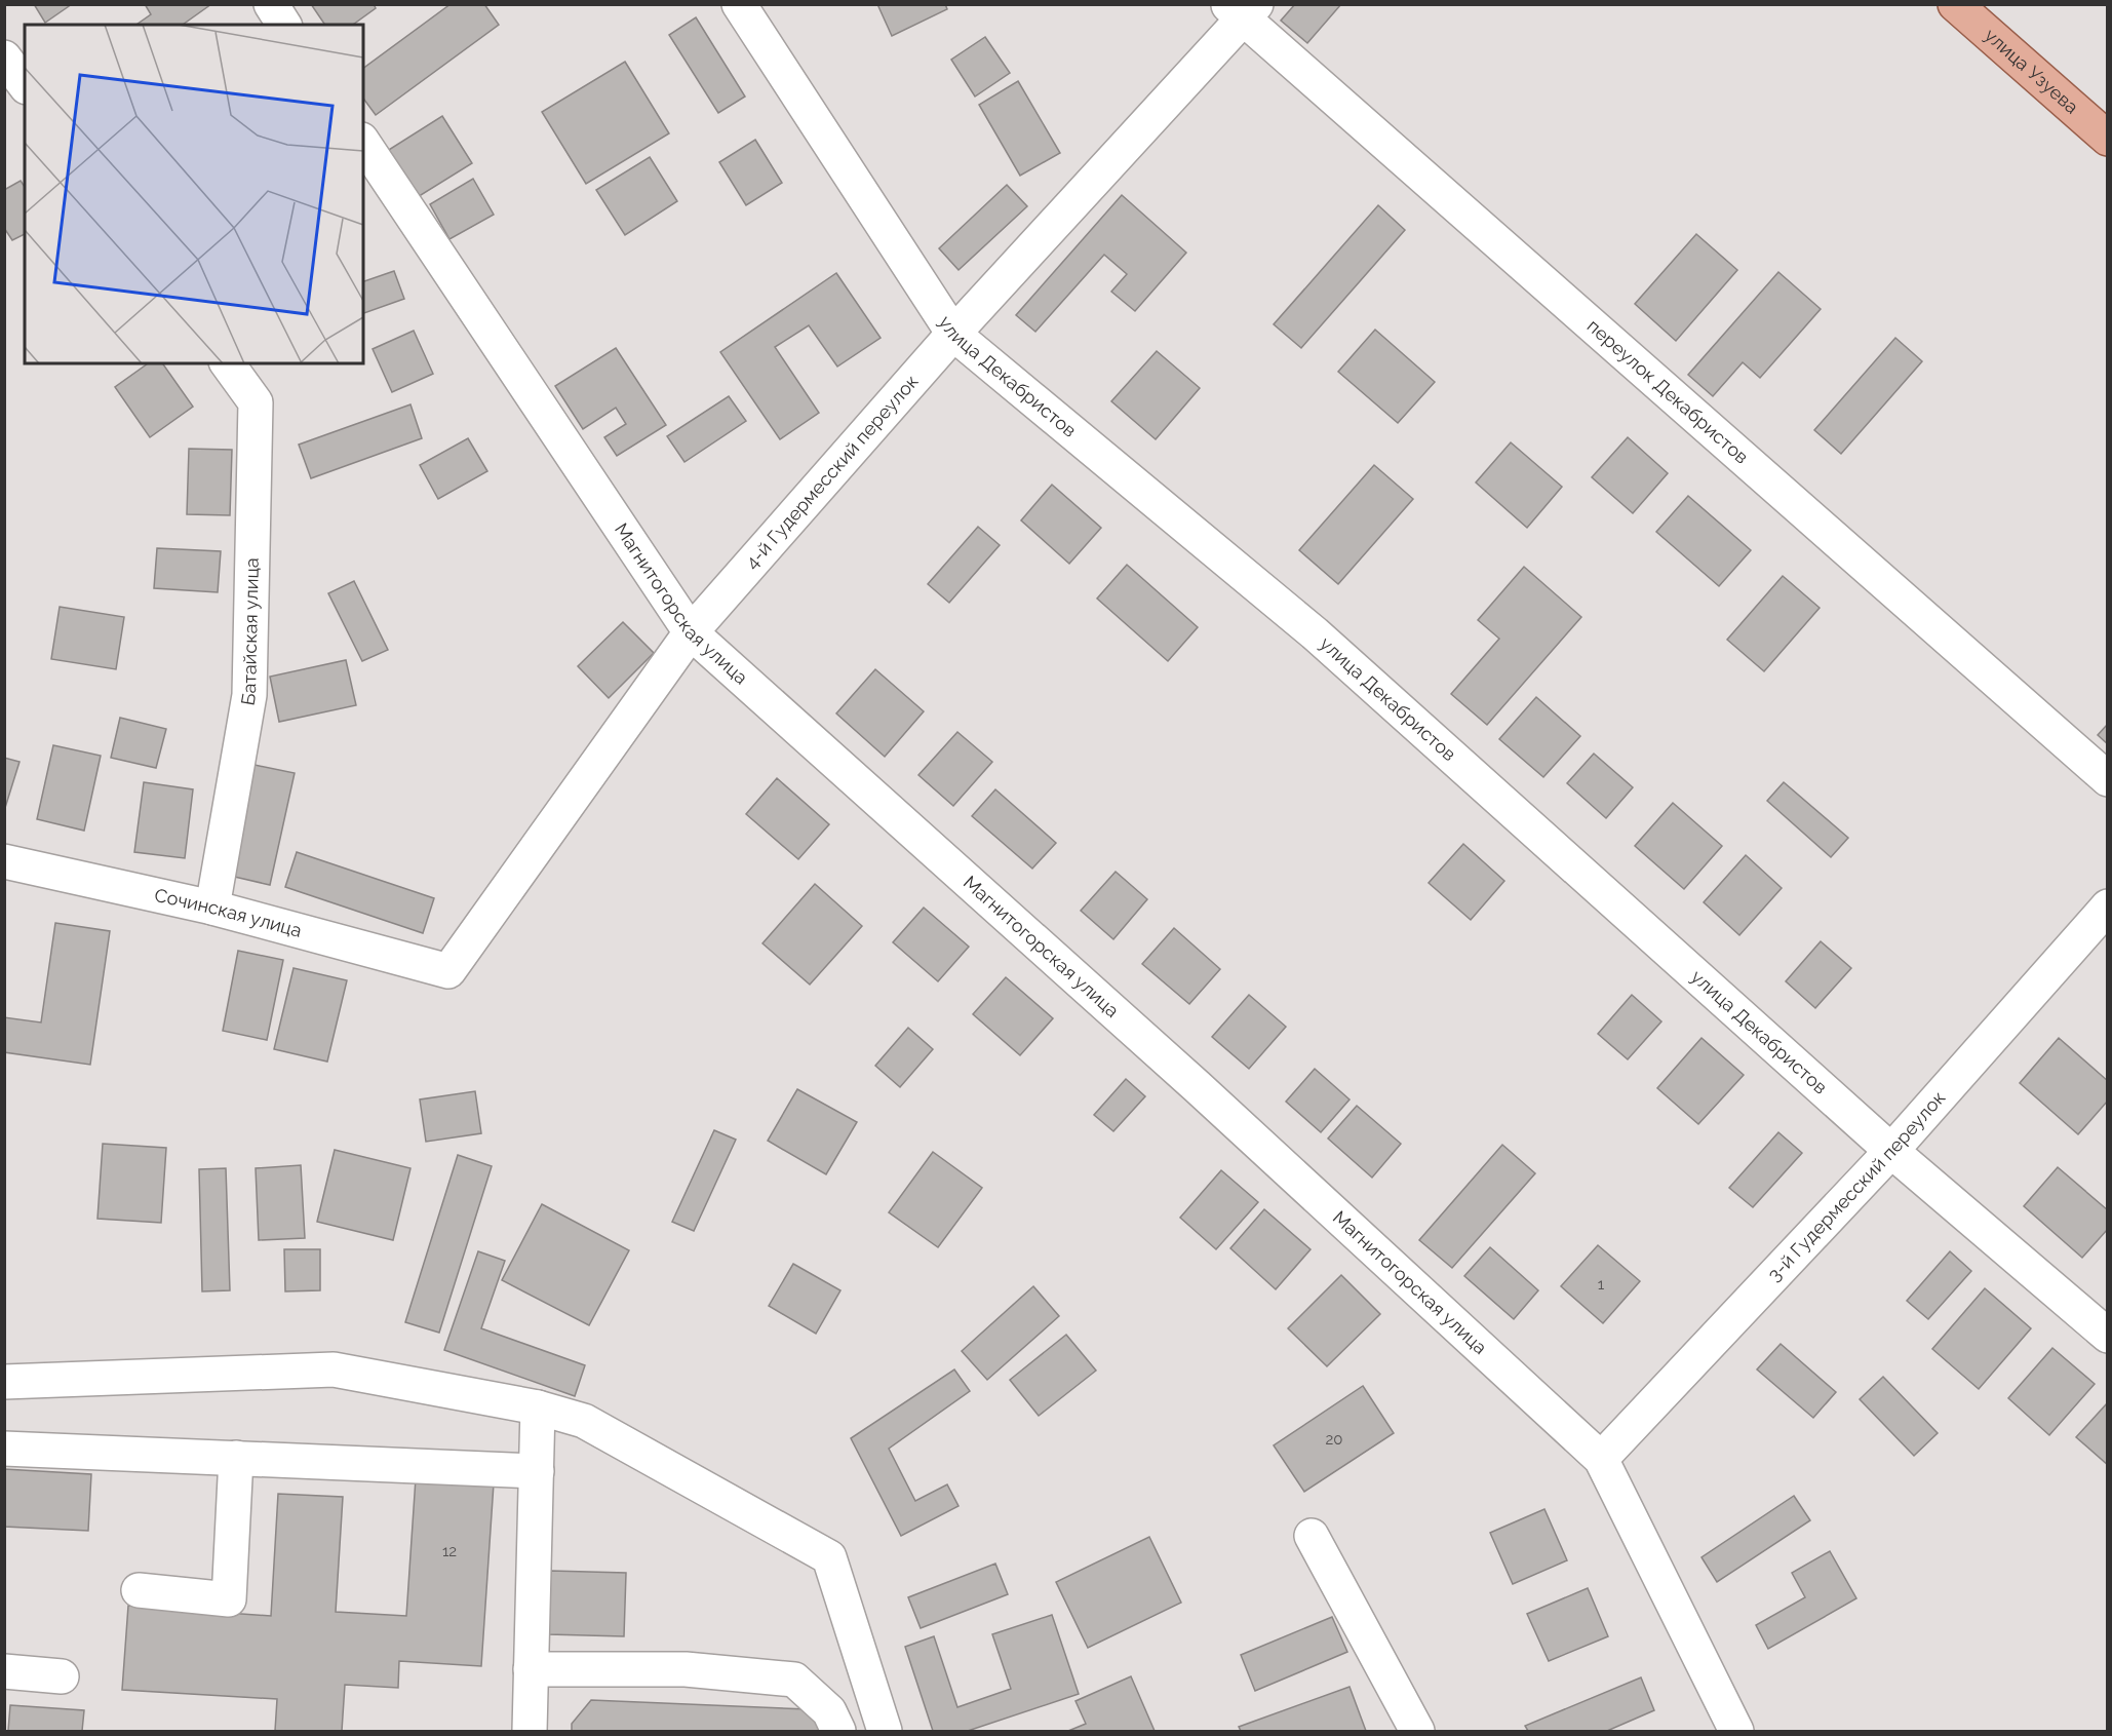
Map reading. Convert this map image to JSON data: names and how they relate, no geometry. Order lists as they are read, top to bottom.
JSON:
{
  "streets": {
    "main road": ["улица Узуева"],
    "street": [
      "улица Декабристов",
      "переулок Декабристов",
      "4-й Гудермесский переулок",
      "Магнитогорская улица",
      "Батайская улица",
      "Сочинская улица",
      "3-й Гудермесский переулок"
    ]
  },
  "crossings": [
    ["улица Декабристов", "4-й Гудермесский переулок"],
    ["улица Декабристов", "3-й Гудермесский переулок"],
    ["переулок Декабристов", "4-й Гудермесский переулок"],
    ["4-й Гудермесский переулок", "Магнитогорская улица"],
    ["4-й Гудермесский переулок", "Сочинская улица"],
    ["Магнитогорская улица", "3-й Гудермесский переулок"],
    ["Батайская улица", "Сочинская улица"]
  ],
  "house_numbers": ["1", "20", "12"]
}
